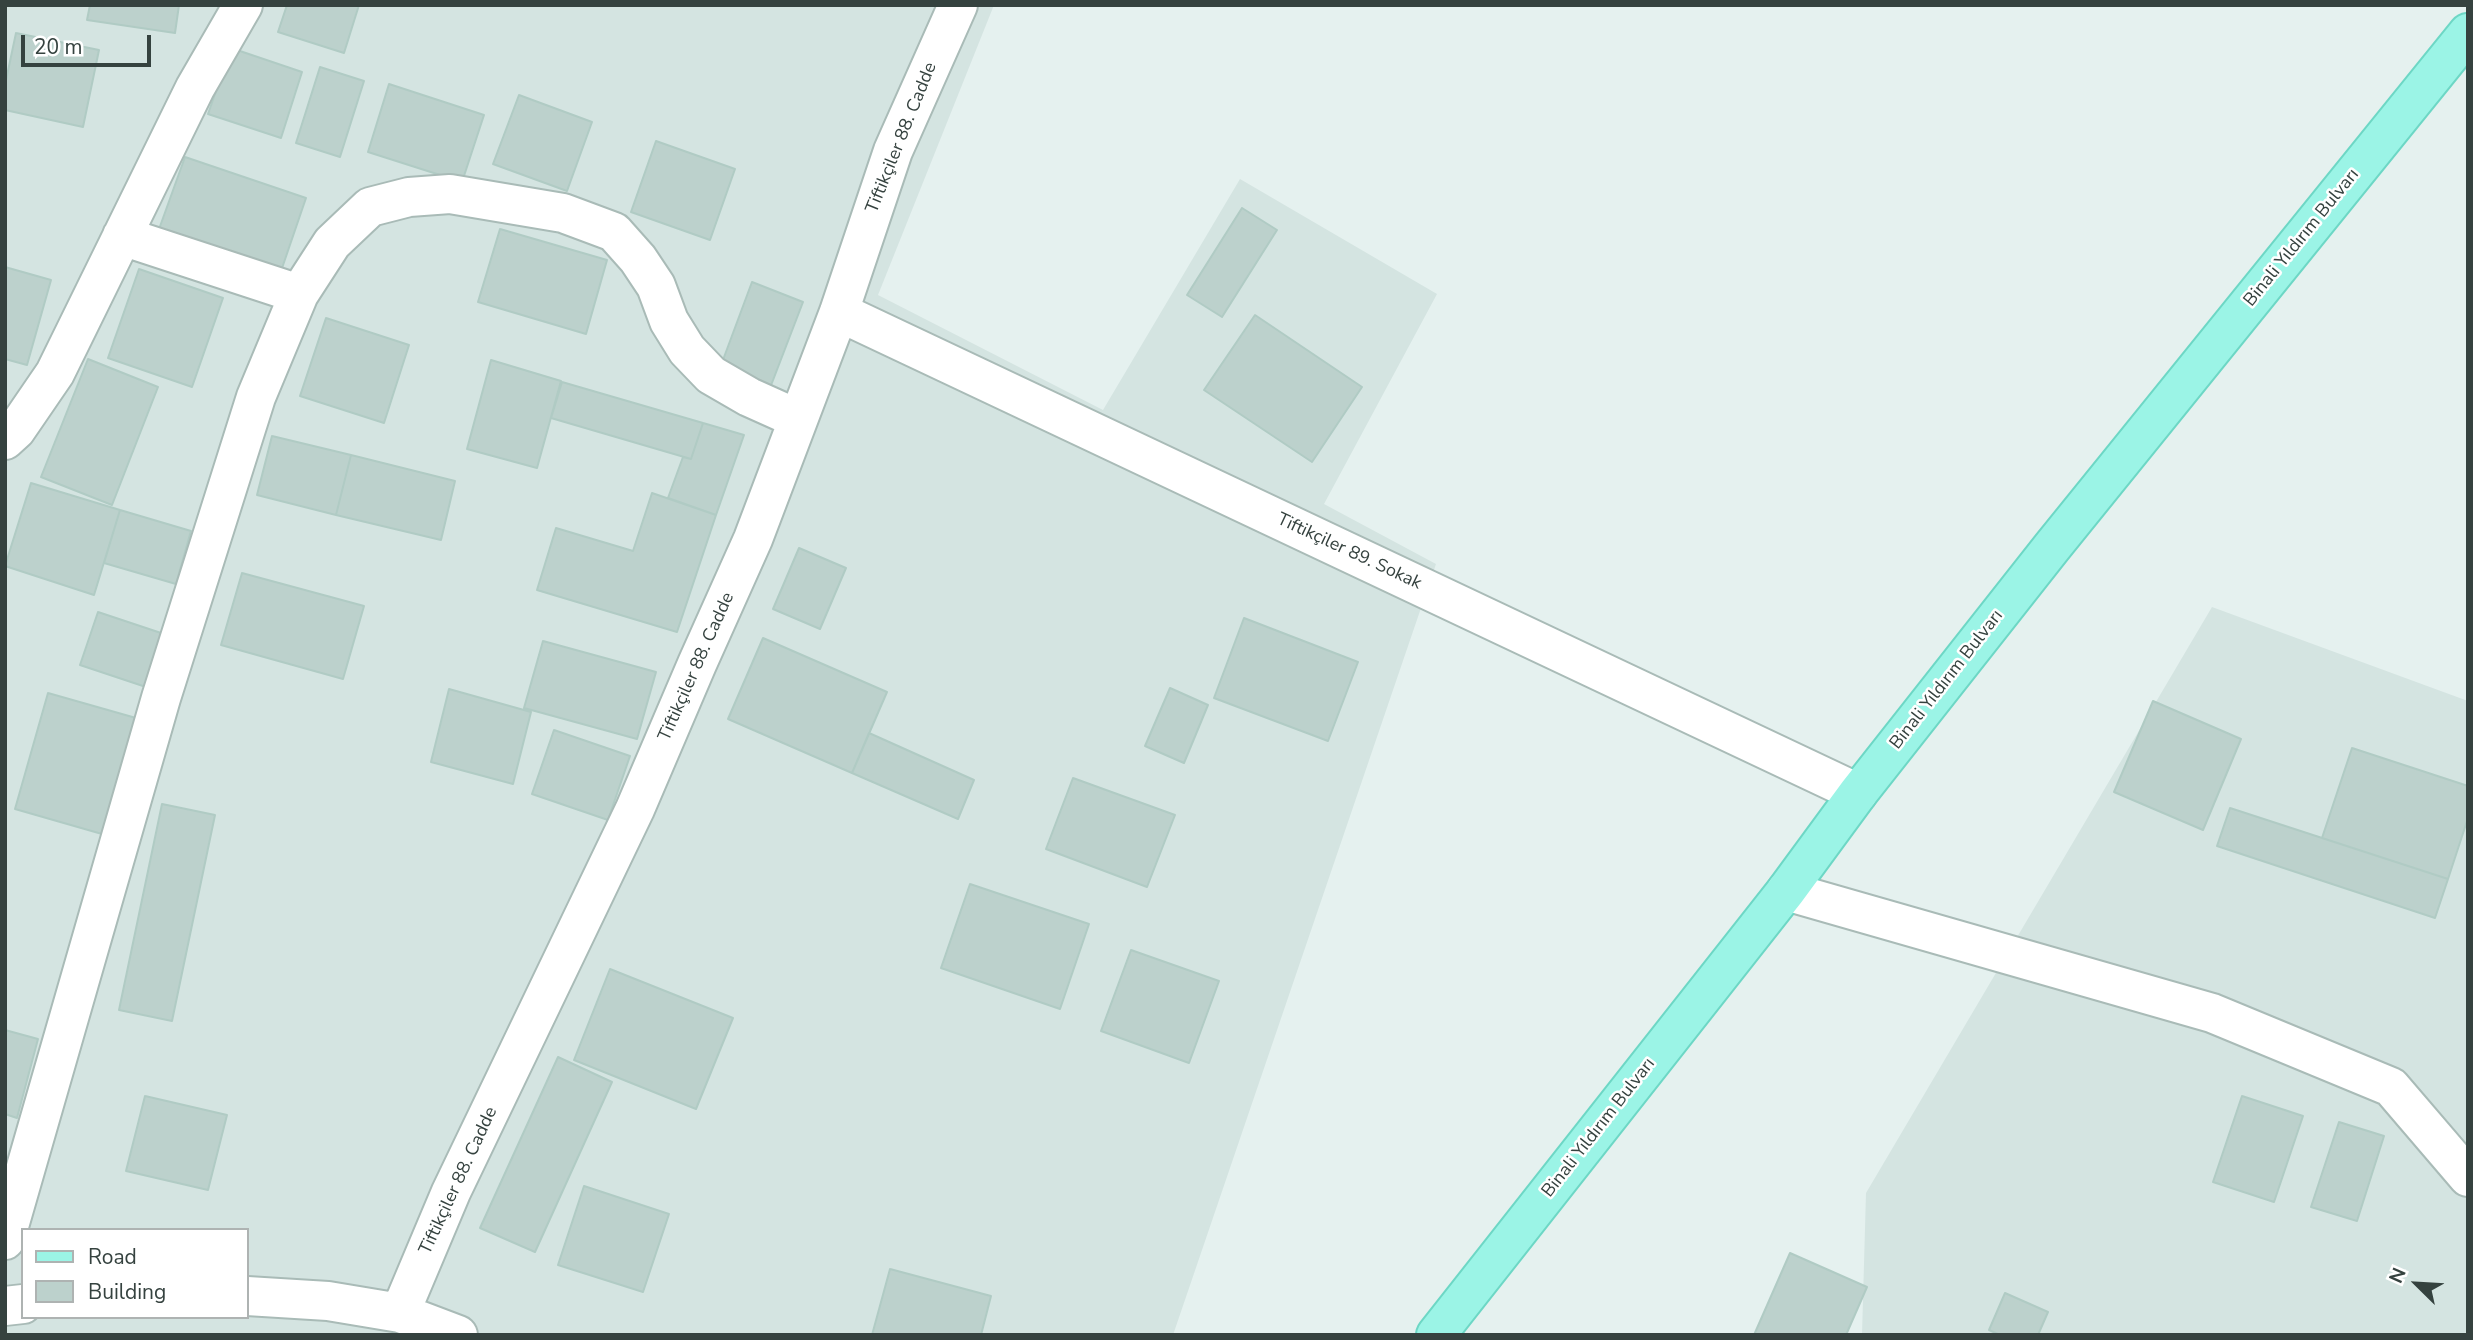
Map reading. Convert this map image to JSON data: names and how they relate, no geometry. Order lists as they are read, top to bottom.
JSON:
{
  "streets": {
    "main road": ["Binali Yıldırım Bulvarı"],
    "street": ["Tiftikçiler 88. Cadde", "Tiftikçiler 89. Sokak"]
  },
  "crossings": [
    ["Tiftikçiler 88. Cadde", "Tiftikçiler 89. Sokak"],
    ["Binali Yıldırım Bulvarı", "Tiftikçiler 89. Sokak"]
  ],
  "legend": ["Road", "Building"],
  "scale_bar": "20 m",
  "north": "top left"
}
